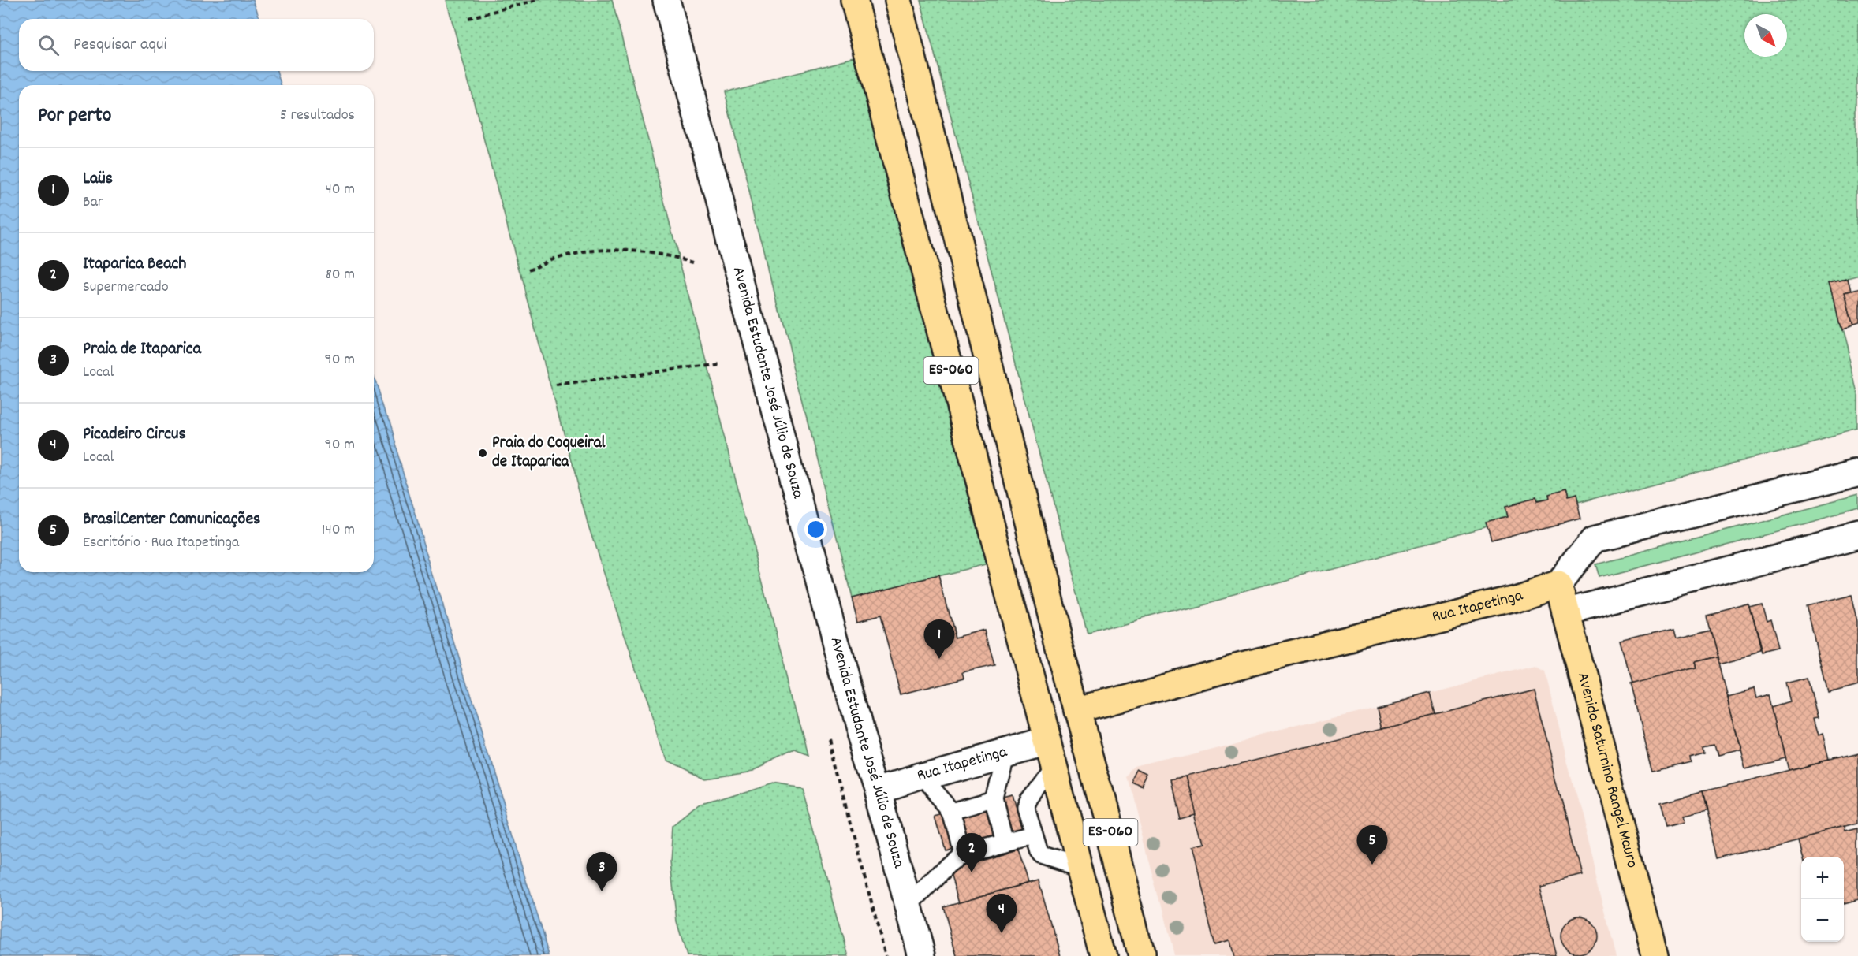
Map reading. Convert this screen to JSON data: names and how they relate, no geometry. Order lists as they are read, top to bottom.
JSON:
{
  "streets": {
    "main road": ["ES-060", "Rua Itapetinga", "Avenida Saturnino Rangel Mauro"],
    "street": ["Avenida Estudante José Júlio de Souza"]
  },
  "crossings": [
    ["ES-060", "Rua Itapetinga"],
    ["Avenida Estudante José Júlio de Souza", "Rua Itapetinga"],
    ["Rua Itapetinga", "Avenida Saturnino Rangel Mauro"]
  ],
  "places": ["Praia do Coqueiral de Itaparica"],
  "north": "bottom right",
  "page": {
    "search": "Pesquisar aqui",
    "heading": ["Por perto", "5 resultados"],
    "list": [
      {
        "mark": "1",
        "name": "Laüs",
        "note": "Bar",
        "value": "40 m"
      },
      {
        "mark": "2",
        "name": "Itaparica Beach",
        "note": "Supermercado",
        "value": "80 m"
      },
      {
        "mark": "3",
        "name": "Praia de Itaparica",
        "note": "Local",
        "value": "90 m"
      },
      {
        "mark": "4",
        "name": "Picadeiro Circus",
        "note": "Local",
        "value": "90 m"
      },
      {
        "mark": "5",
        "name": "BrasilCenter Comunicações",
        "note": "Escritório · Rua Itapetinga",
        "value": "140 m"
      }
    ],
    "pins": [
      "1",
      "5",
      "2",
      "3",
      "4"
    ],
    "map_buttons": ["+", "−"]
  }
}
